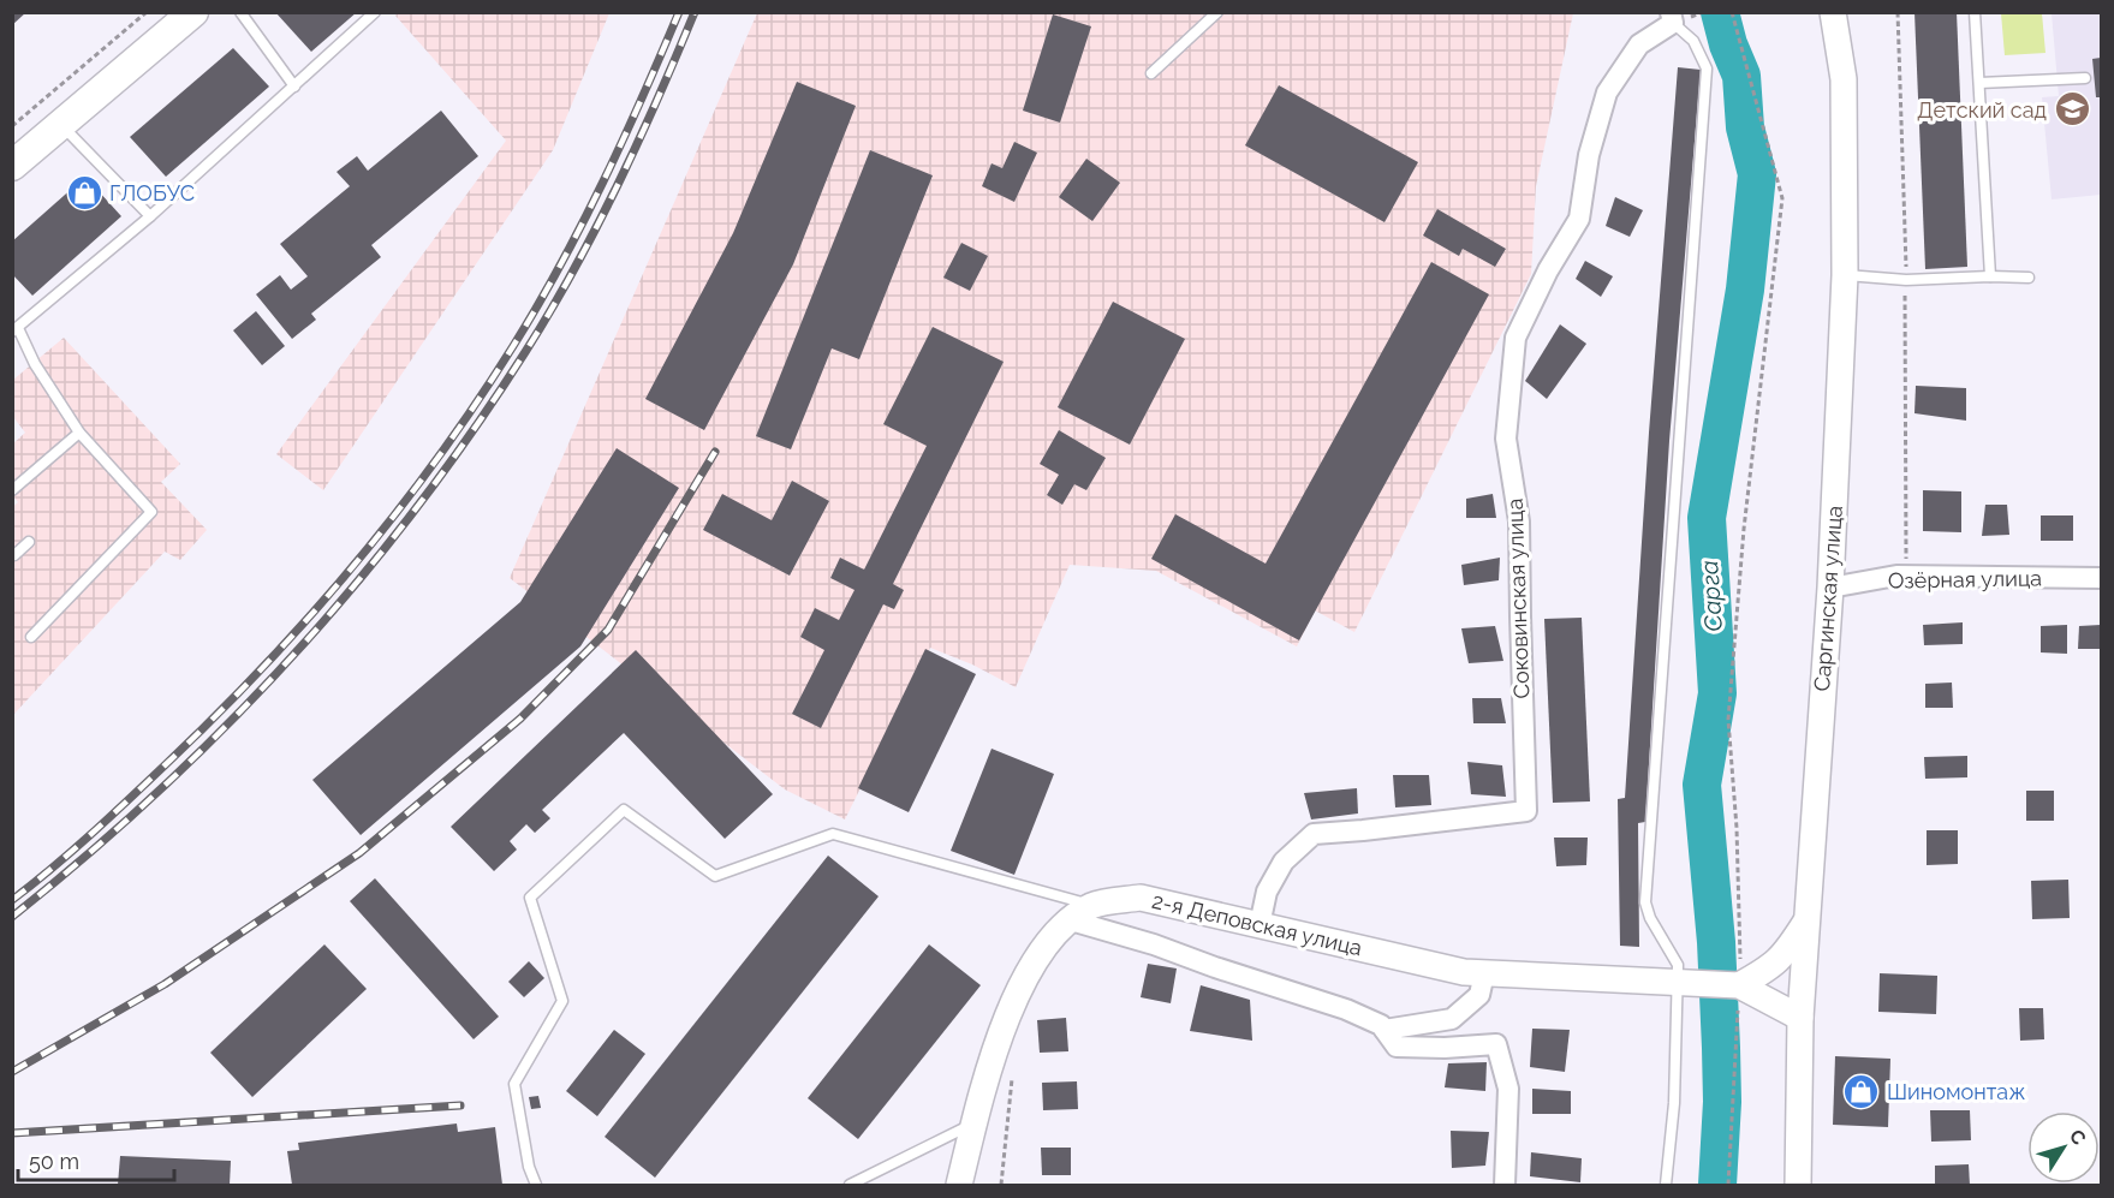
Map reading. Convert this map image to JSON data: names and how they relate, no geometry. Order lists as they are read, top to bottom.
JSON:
{
  "streets": {
    "street": [
      "Озёрная улица",
      "Соковинская улица",
      "Саргинская улица",
      "2-я Деповская улица"
    ]
  },
  "crossings": [
    ["Озёрная улица", "Саргинская улица"],
    ["Соковинская улица", "2-я Деповская улица"]
  ],
  "water": ["Сарга"],
  "places": {
    "school or university": ["Детский сад"],
    "shop": ["ГЛОБУС", "Шиномонтаж"]
  },
  "scale_bar": "50 m",
  "north": "top right"
}
